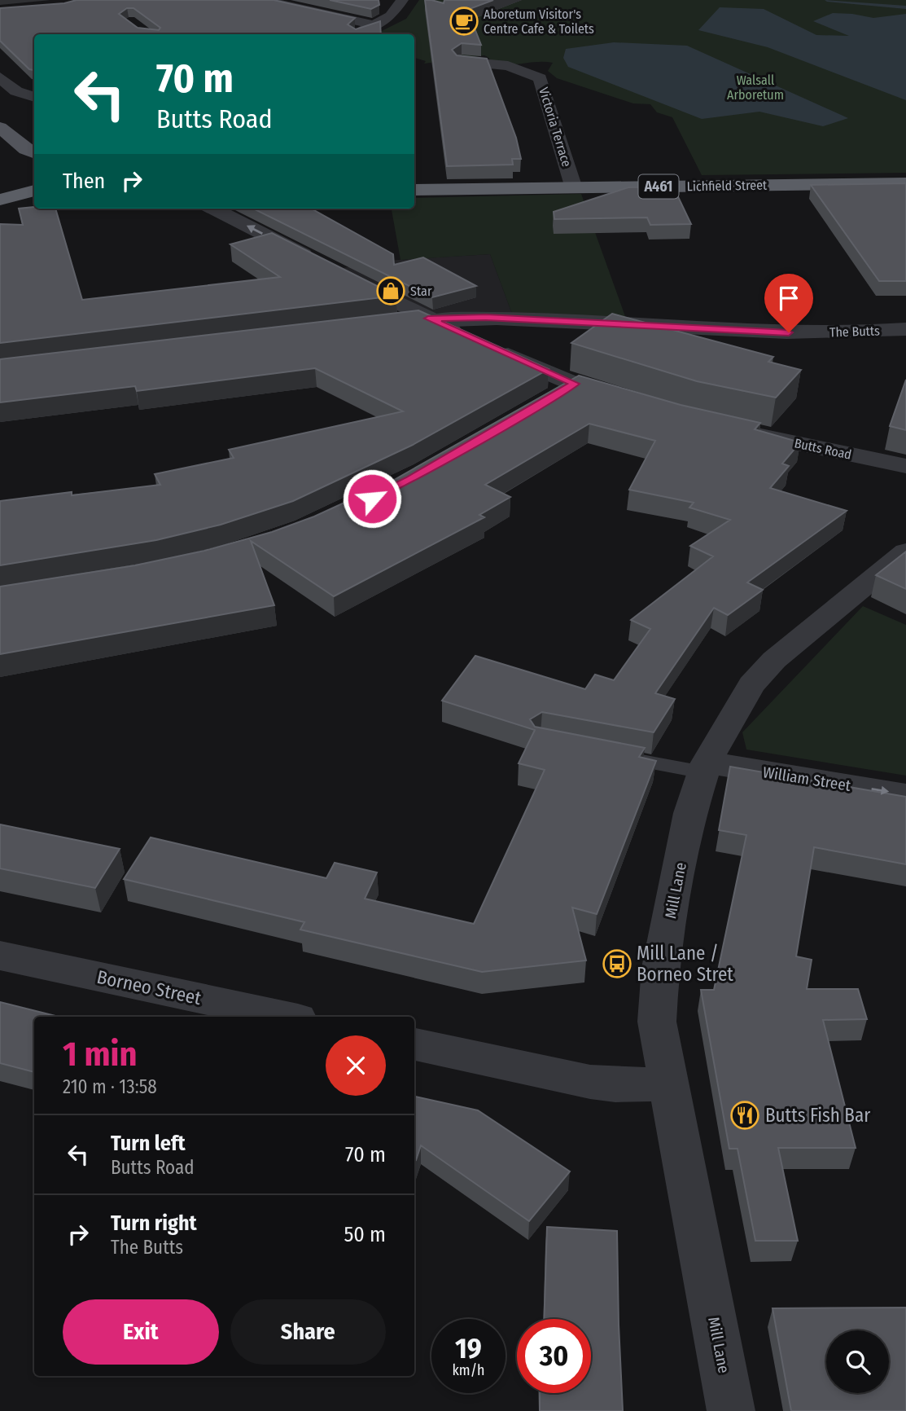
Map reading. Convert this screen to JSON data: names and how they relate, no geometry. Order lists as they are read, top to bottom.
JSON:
{
  "streets": {
    "highway": ["Lichfield Street", "A461"],
    "street": [
      "Victoria Terrace",
      "The Butts",
      "Butts Road",
      "William Street",
      "Mill Lane",
      "Borneo Street"
    ]
  },
  "crossings": [
    ["Victoria Terrace", "Lichfield Street"],
    ["William Street", "Mill Lane"]
  ],
  "one_way": ["William Street"],
  "parks": ["Walsall Arboretum"],
  "places": {
    "cafe": ["Aboretum Visitor's Centre Cafe & Toilets"],
    "shop": ["Star"],
    "bus stop": ["Mill Lane / Borneo Stret"],
    "restaurant": ["Butts Fish Bar"]
  },
  "page": {
    "turn": ["70 m", "Butts Road"],
    "then": "Then",
    "heading": ["1 min", "210 m · 13:58"],
    "list": [
      {
        "name": "Turn left",
        "note": "Butts Road",
        "value": "70 m"
      },
      {
        "name": "Turn right",
        "note": "The Butts",
        "value": "50 m"
      }
    ],
    "buttons": ["Exit", "Share"],
    "speed": "19 km/h",
    "limit": "30"
  }
}
